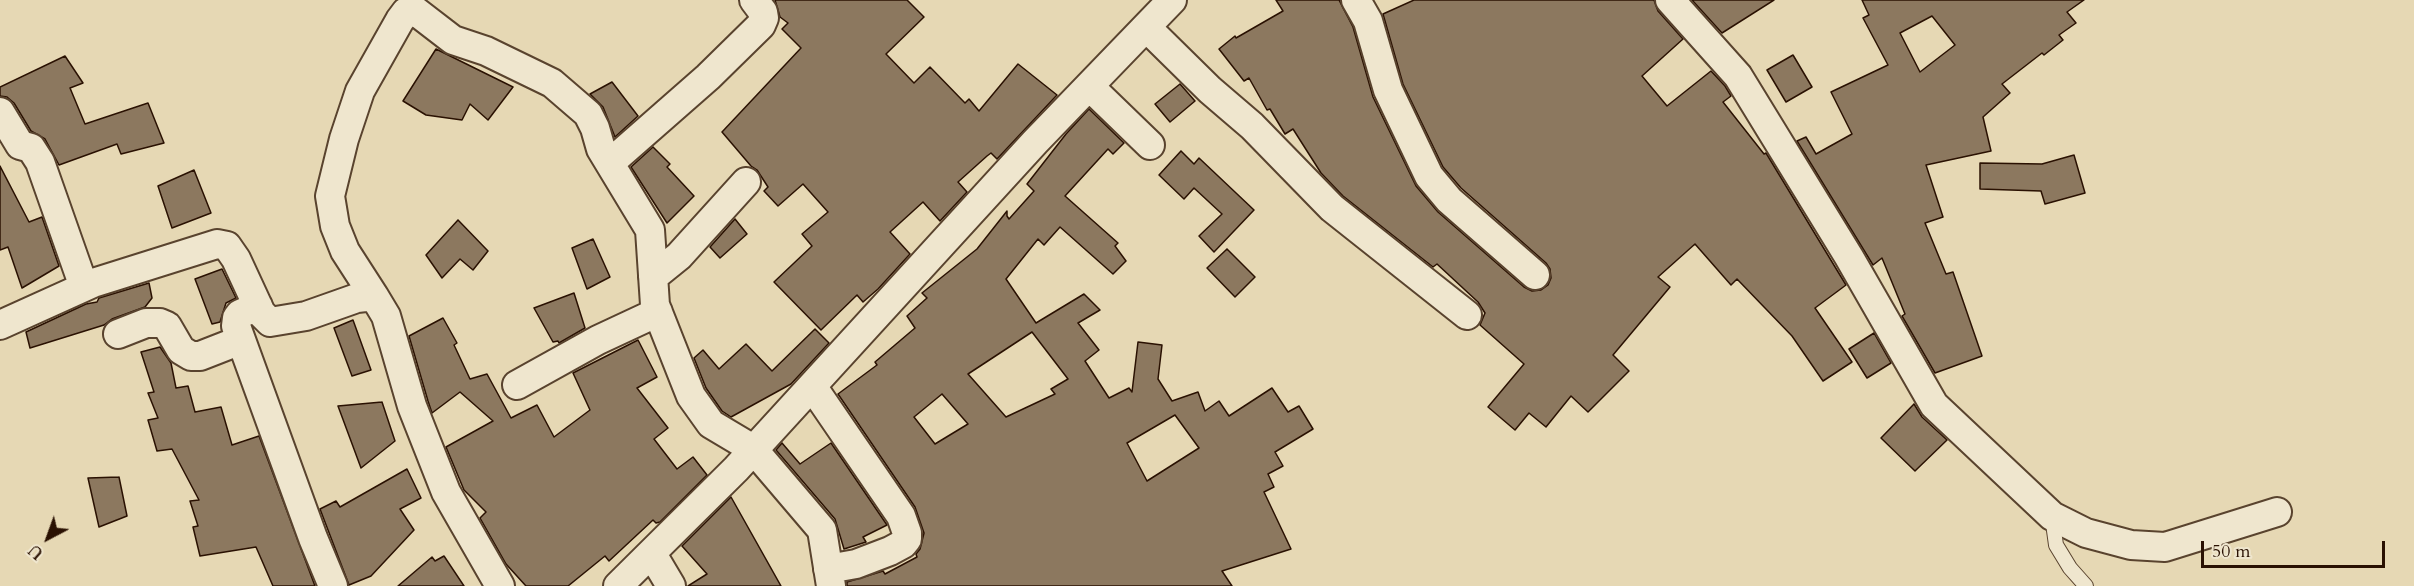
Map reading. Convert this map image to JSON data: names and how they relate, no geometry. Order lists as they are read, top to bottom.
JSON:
{
  "scale_bar": "50 m",
  "north": "bottom left"
}
